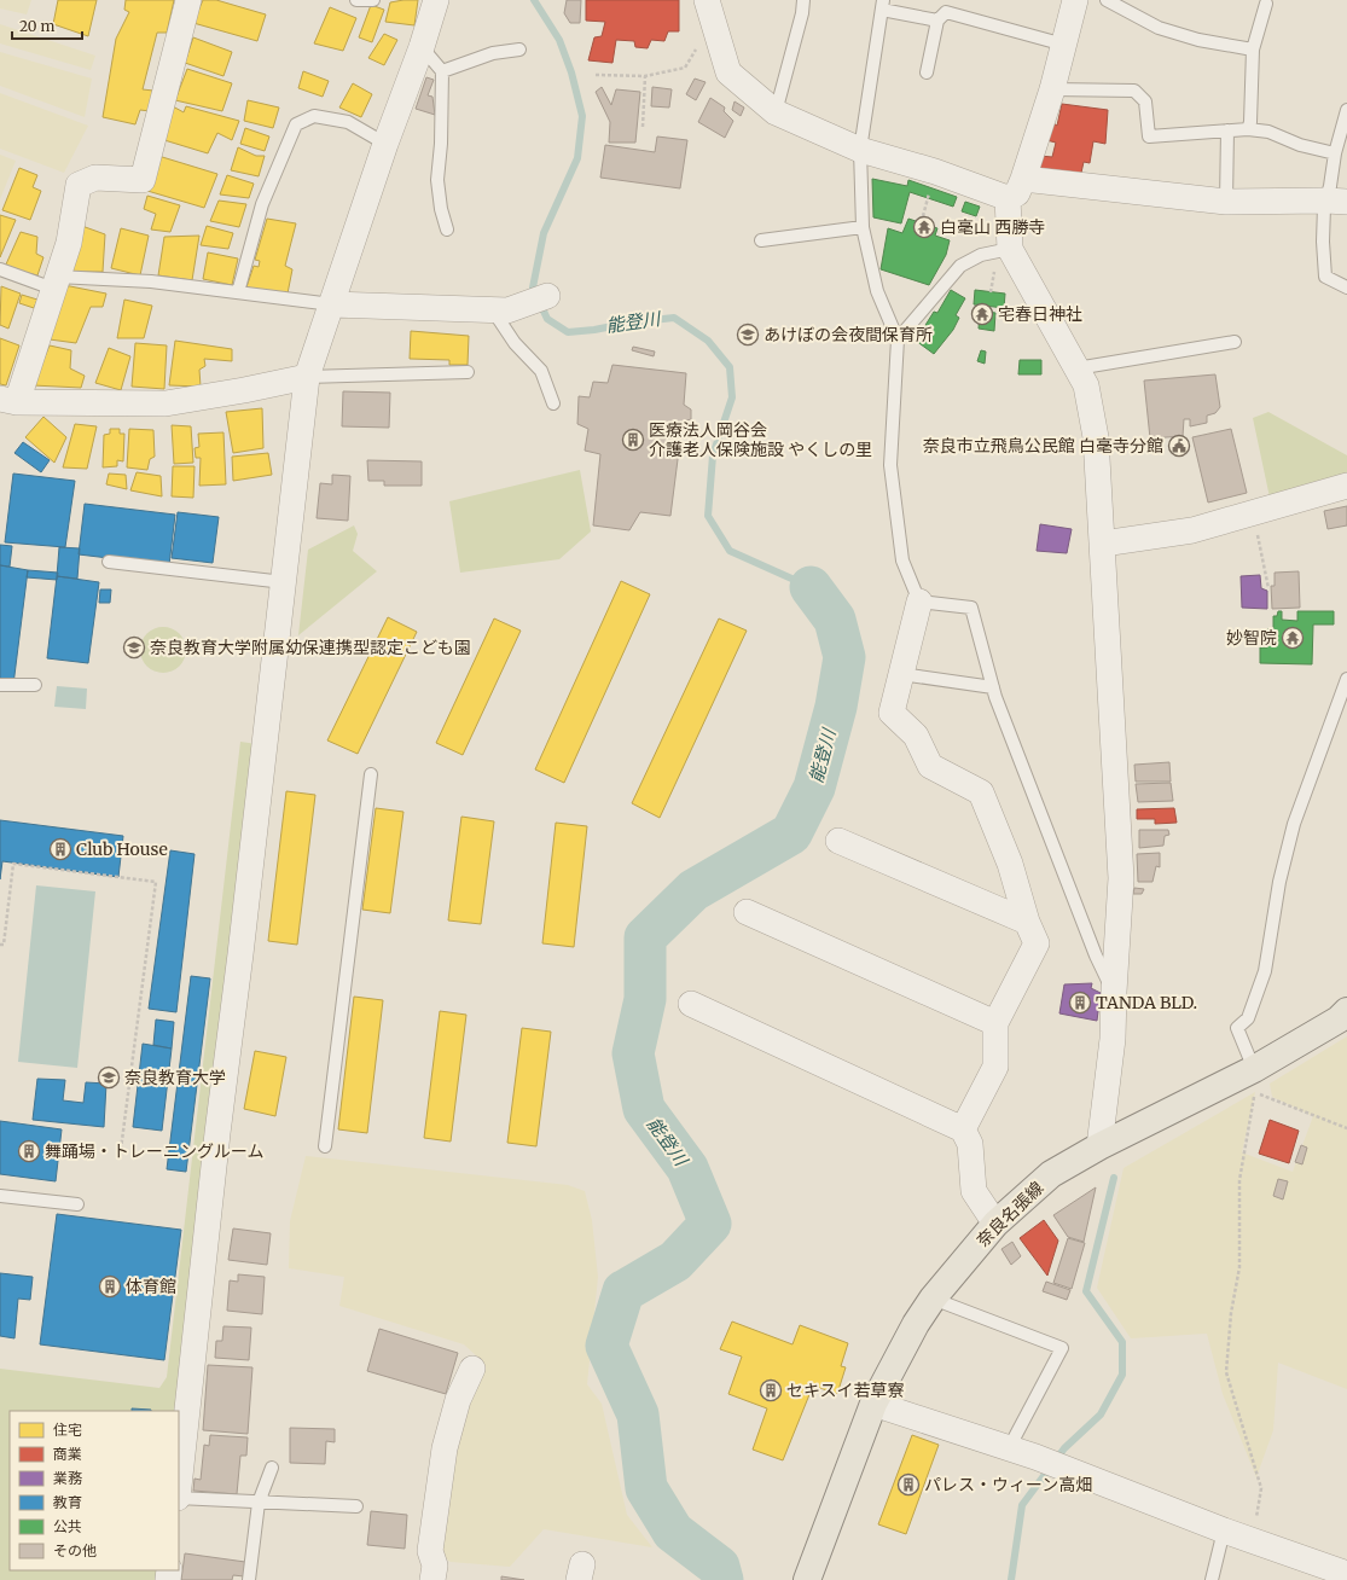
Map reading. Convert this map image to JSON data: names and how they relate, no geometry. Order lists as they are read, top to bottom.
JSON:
{
  "streets": {
    "main road": ["奈良名張線"]
  },
  "water": ["能登川"],
  "places": {
    "temple": ["白毫山 西勝寺", "宅春日神社", "妙智院"],
    "school or university": ["あけぼの会夜間保育所", "奈良教育大学附属幼保連携型認定こども園", "奈良教育大学"],
    "building": [
      "医療法人岡谷会 介護老人保険施設 やくしの里",
      "Club House",
      "TANDA BLD.",
      "舞踊場・トレーニングルーム",
      "体育館",
      "セキスイ若草寮",
      "パレス・ウィーン高畑"
    ],
    "public building": ["奈良市立飛鳥公民館 白毫寺分館"]
  },
  "legend": [
    "住宅",
    "商業",
    "業務",
    "教育",
    "公共",
    "その他"
  ],
  "scale_bar": "20 m"
}
